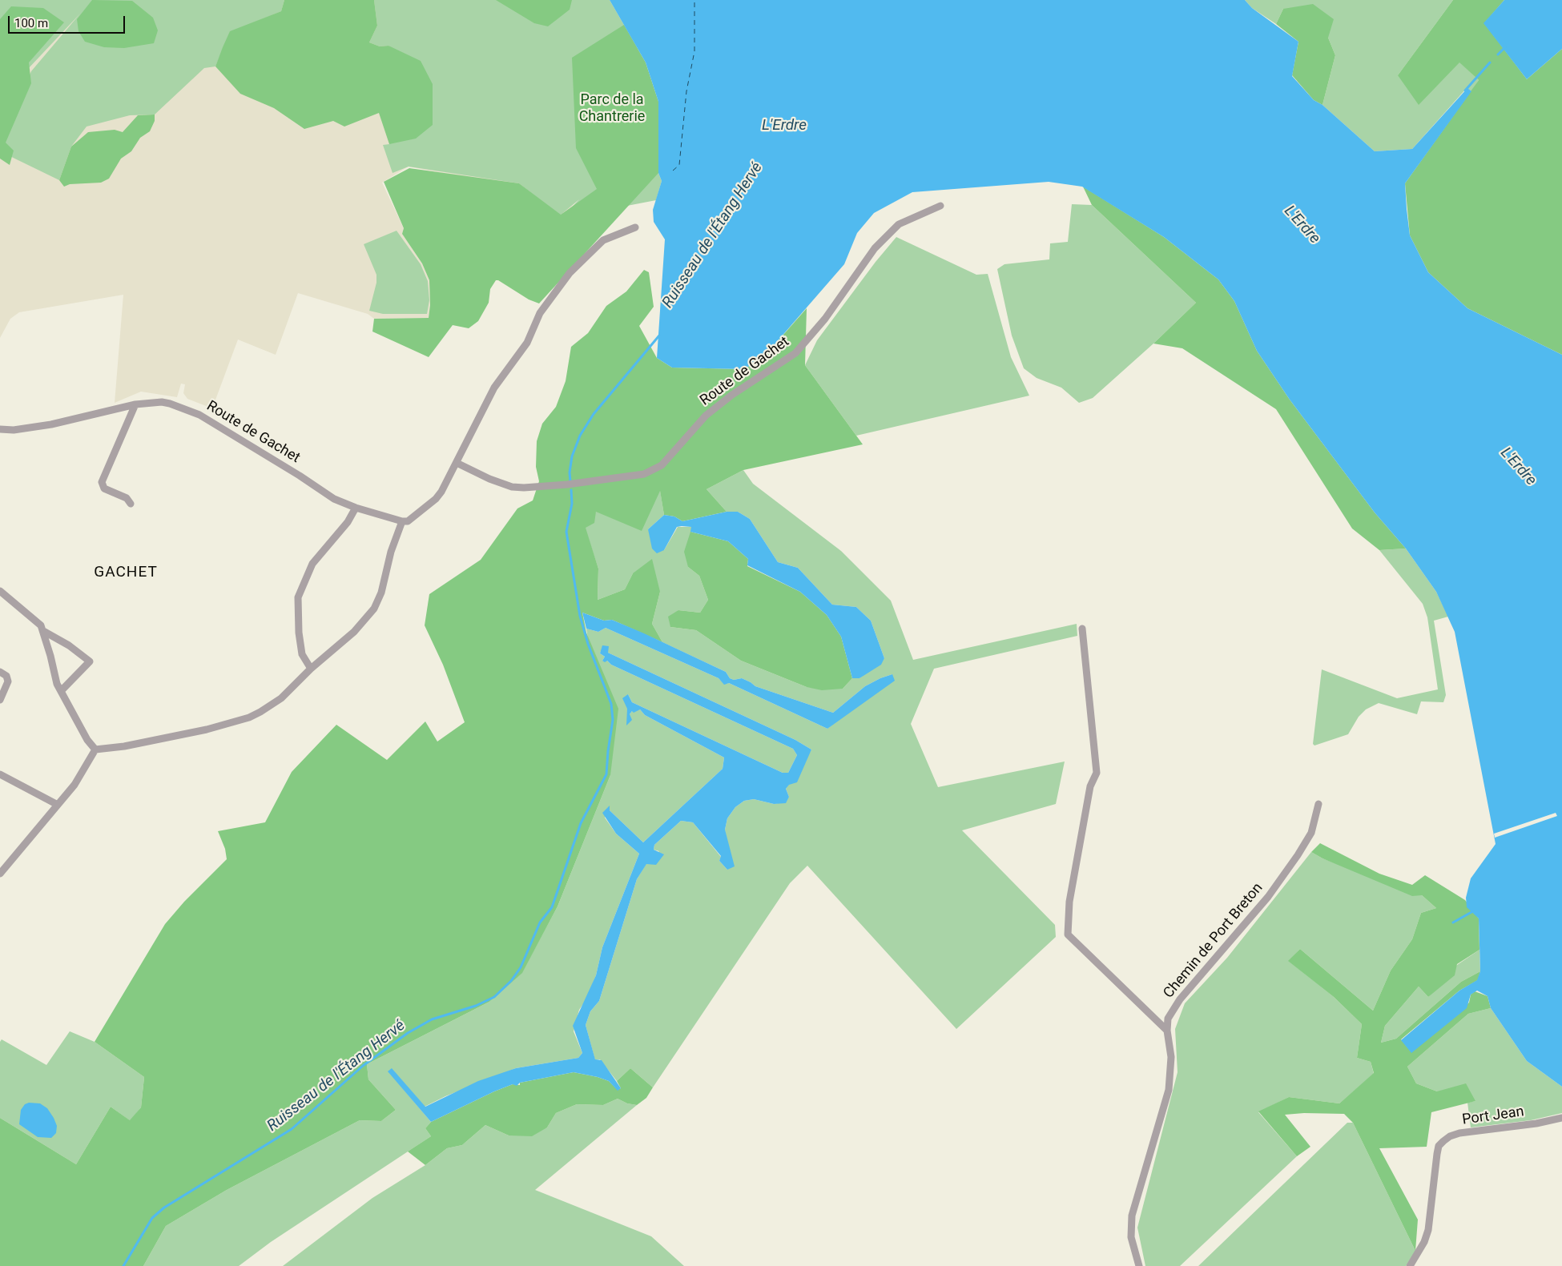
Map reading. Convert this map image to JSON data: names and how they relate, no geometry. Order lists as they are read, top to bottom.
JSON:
{
  "streets": {
    "street": ["Route de Gachet", "Chemin de Port Breton", "Port Jean"]
  },
  "districts": ["GACHET"],
  "water": ["L'Erdre", "Ruisseau de l'Étang Hervé"],
  "parks": ["Parc de la Chantrerie"],
  "scale_bar": "100 m"
}
